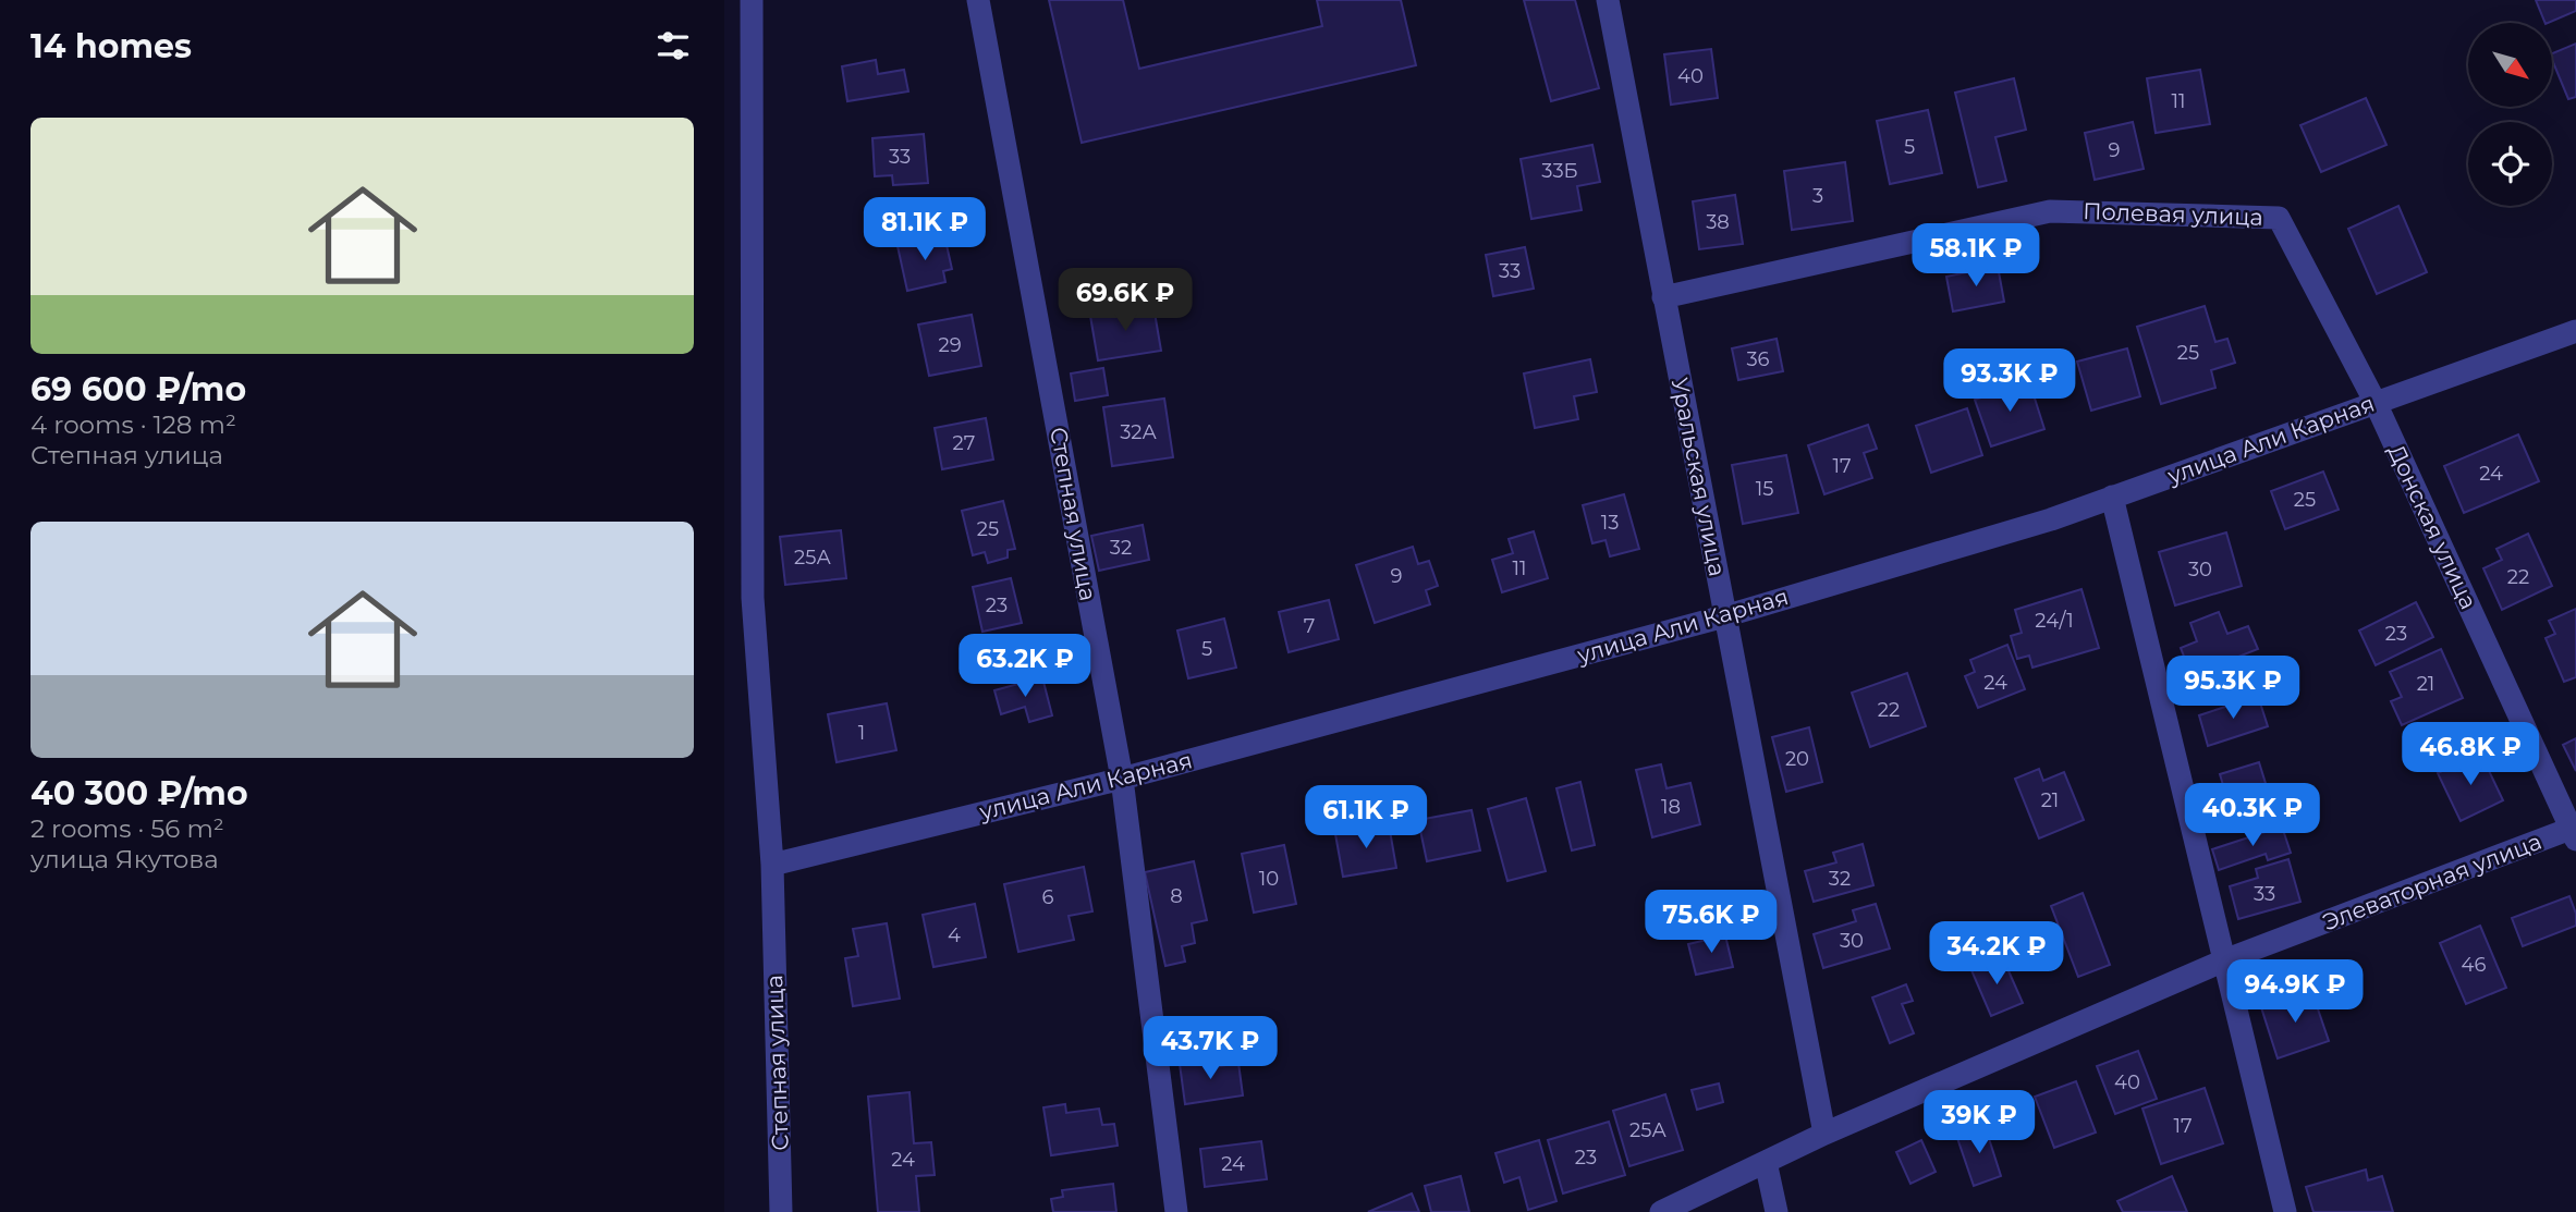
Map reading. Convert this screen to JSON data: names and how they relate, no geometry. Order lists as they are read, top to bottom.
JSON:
{
  "streets": {
    "street": [
      "Полевая улица",
      "улица Али Карная",
      "Уральская улица",
      "Степная улица",
      "Донская улица",
      "Элеваторная улица"
    ]
  },
  "crossings": [
    ["Полевая улица", "Уральская улица"],
    ["Полевая улица", "Донская улица"],
    ["улица Али Карная", "Уральская улица"],
    ["улица Али Карная", "Степная улица"],
    ["улица Али Карная", "Донская улица"],
    ["Уральская улица", "Элеваторная улица"],
    ["Донская улица", "Элеваторная улица"]
  ],
  "house_numbers": [
    "40",
    "11",
    "5",
    "9",
    "33",
    "33Б",
    "3",
    "38",
    "33",
    "29",
    "25",
    "36",
    "32А",
    "27",
    "17",
    "24",
    "15",
    "25",
    "13",
    "25",
    "32",
    "25А",
    "11",
    "30",
    "9",
    "22",
    "23",
    "24/1",
    "7",
    "23",
    "5",
    "24",
    "21",
    "22",
    "1",
    "20",
    "21",
    "18",
    "10",
    "32",
    "33",
    "8",
    "6",
    "4",
    "30",
    "46",
    "40",
    "17",
    "25А",
    "23",
    "24",
    "24"
  ],
  "north": "bottom right",
  "page": {
    "heading": "14 homes",
    "list": [
      {
        "name": "69 600 ₽/mo",
        "note": "4 rooms · 128 m² · Степная улица"
      },
      {
        "name": "40 300 ₽/mo",
        "note": "2 rooms · 56 m² · улица Якутова"
      }
    ],
    "price": [
      "81.1K ₽",
      "58.1K ₽",
      "69.6K ₽",
      "93.3K ₽",
      "63.2K ₽",
      "95.3K ₽",
      "46.8K ₽",
      "40.3K ₽",
      "61.1K ₽",
      "75.6K ₽",
      "34.2K ₽",
      "94.9K ₽",
      "43.7K ₽",
      "39K ₽"
    ]
  }
}
